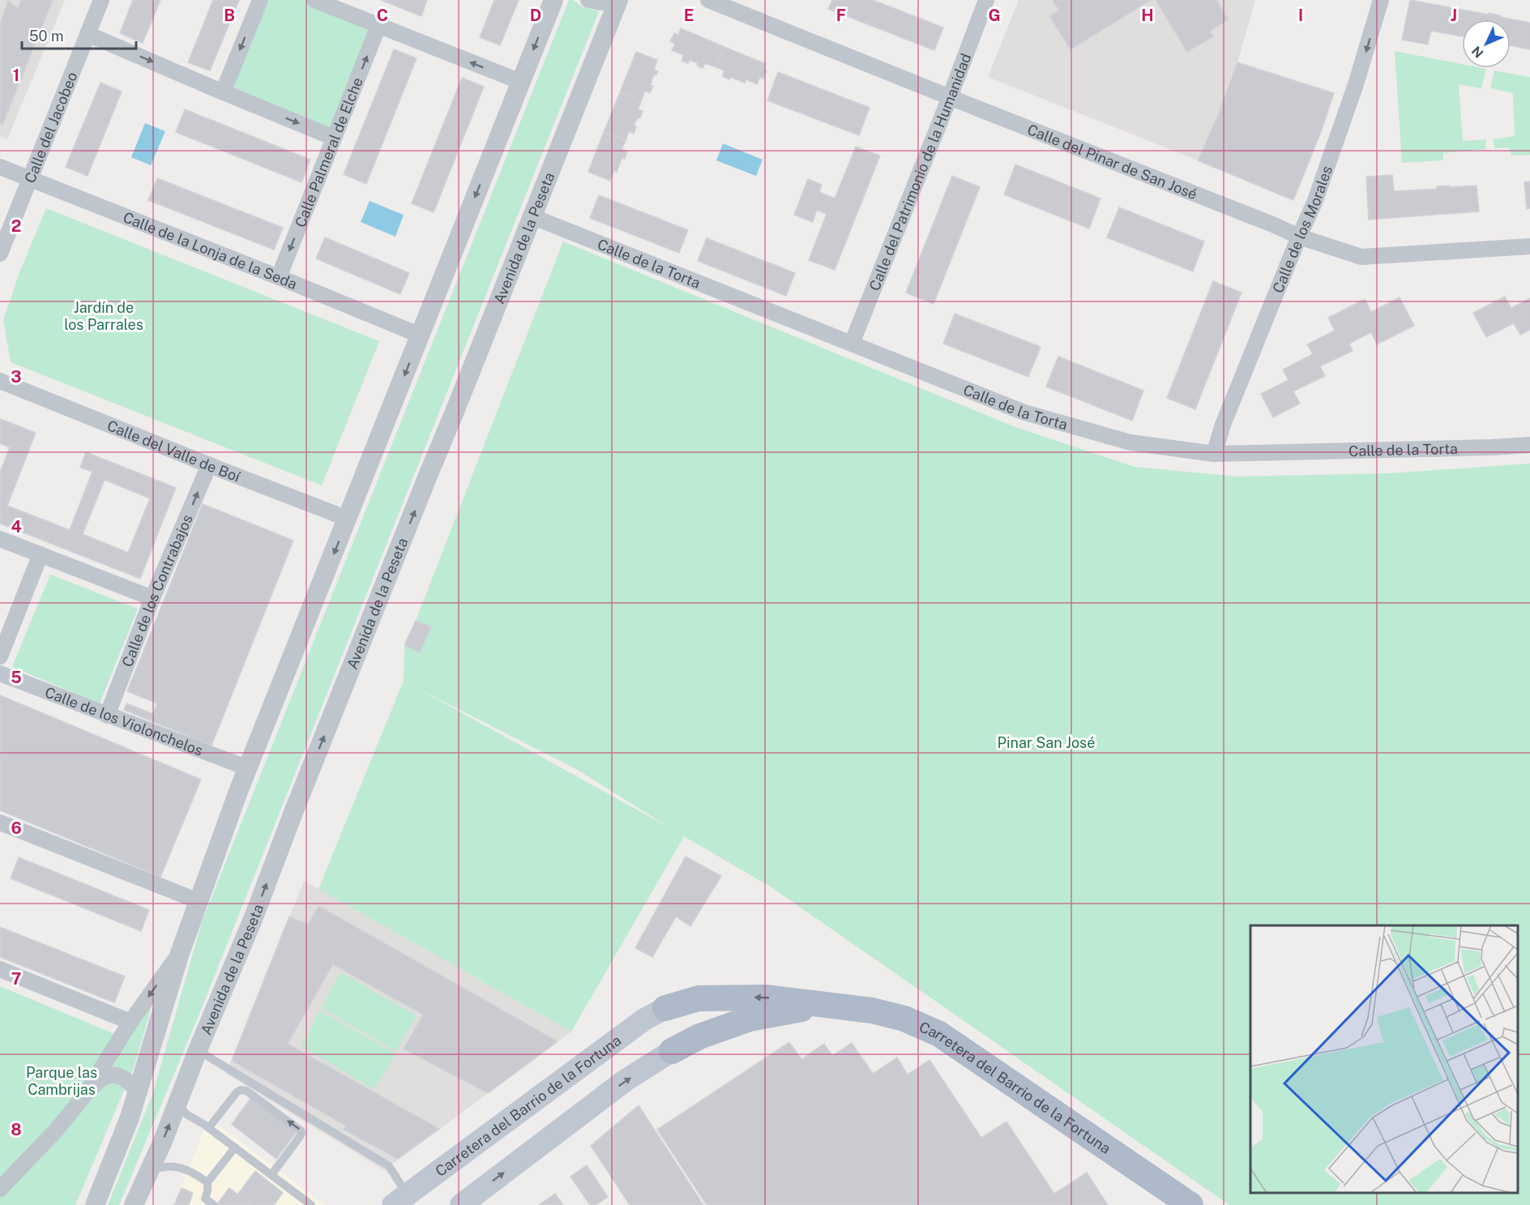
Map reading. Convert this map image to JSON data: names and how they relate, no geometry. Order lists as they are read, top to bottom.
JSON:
{
  "streets": {
    "main road": ["Carretera del Barrio de la Fortuna"],
    "street": [
      "Calle del Jacobeo",
      "Calle Palmeral de Elche",
      "Calle del Pinar de San José",
      "Calle del Patrimonio de la Humanidad",
      "Calle de los Morales",
      "Avenida de la Peseta",
      "Calle de la Lonja de la Seda",
      "Calle de la Torta",
      "Calle del Valle de Boí",
      "Calle de los Contrabajos",
      "Calle de los Violonchelos"
    ]
  },
  "crossings": [
    ["Calle del Jacobeo", "Calle de la Lonja de la Seda"],
    ["Calle Palmeral de Elche", "Calle de la Lonja de la Seda"],
    ["Calle del Pinar de San José", "Calle del Patrimonio de la Humanidad"],
    ["Calle del Pinar de San José", "Calle de los Morales"],
    ["Calle del Patrimonio de la Humanidad", "Calle de la Torta"],
    ["Calle de los Morales", "Calle de la Torta"],
    ["Avenida de la Peseta", "Calle de la Torta"],
    ["Calle del Valle de Boí", "Calle de los Contrabajos"],
    ["Calle de los Contrabajos", "Calle de los Violonchelos"]
  ],
  "one_way": ["Calle de los Morales", "Calle de los Contrabajos"],
  "parks": ["Jardín de los Parrales", "Pinar San José", "Parque las Cambrijas"],
  "scale_bar": "50 m",
  "north": "bottom left",
  "grid": {
    "columns": [
      "B",
      "C",
      "D",
      "E",
      "F",
      "G",
      "H",
      "I",
      "J"
    ],
    "rows": [
      "1",
      "2",
      "3",
      "4",
      "5",
      "6",
      "7",
      "8"
    ]
  }
}
